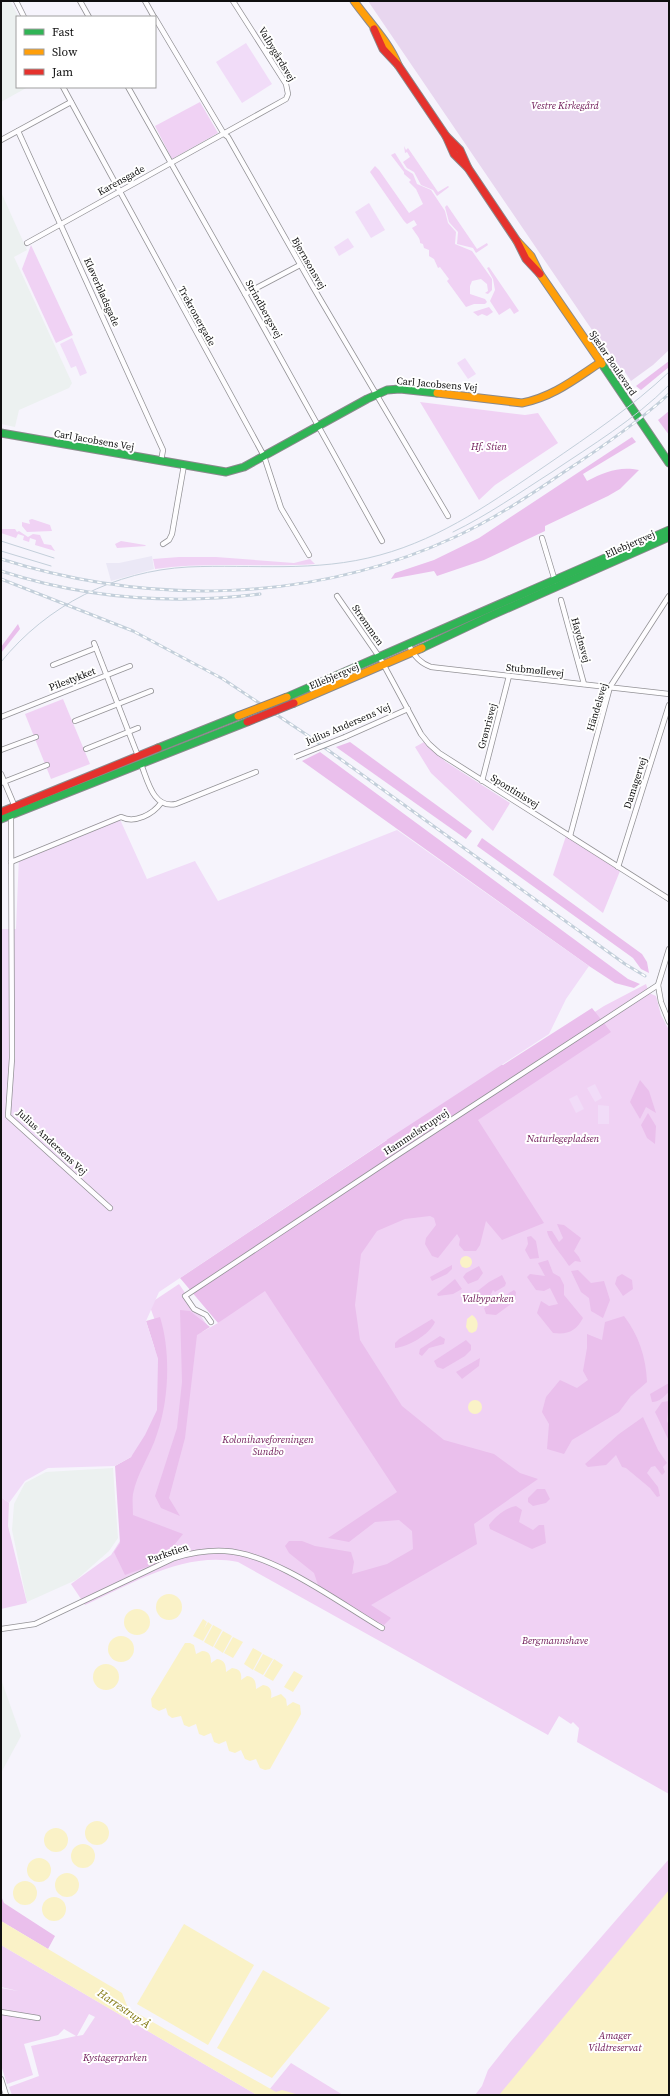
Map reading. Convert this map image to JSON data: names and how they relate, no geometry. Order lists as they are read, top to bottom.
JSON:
{
  "streets": {
    "main road": ["Sjælør Boulevard", "Carl Jacobsens Vej", "Ellebjergvej"],
    "street": [
      "Valbygårdsvej",
      "Karensgade",
      "Bjørnsonsvej",
      "Kløverbladsgade",
      "Strindbergsvej",
      "Trekronergade",
      "Strømmen",
      "Haydnsvej",
      "Stubmøllevej",
      "Pilestykket",
      "Händelsvej",
      "Julius Andersens Vej",
      "Grønrisvej",
      "Damagervej",
      "Spontinisvej",
      "Hammelstrupvej",
      "Parkstien"
    ]
  },
  "crossings": [
    ["Valbygårdsvej", "Karensgade"],
    ["Valbygårdsvej", "Bjørnsonsvej"],
    ["Karensgade", "Bjørnsonsvej"],
    ["Karensgade", "Kløverbladsgade"],
    ["Karensgade", "Strindbergsvej"],
    ["Karensgade", "Trekronergade"],
    ["Bjørnsonsvej", "Carl Jacobsens Vej"],
    ["Kløverbladsgade", "Carl Jacobsens Vej"],
    ["Strindbergsvej", "Carl Jacobsens Vej"],
    ["Trekronergade", "Carl Jacobsens Vej"],
    ["Sjælør Boulevard", "Carl Jacobsens Vej"],
    ["Ellebjergvej", "Strømmen"],
    ["Ellebjergvej", "Stubmøllevej"],
    ["Ellebjergvej", "Pilestykket"],
    ["Ellebjergvej", "Julius Andersens Vej"],
    ["Ellebjergvej", "Spontinisvej"],
    ["Strømmen", "Spontinisvej"],
    ["Haydnsvej", "Stubmøllevej"],
    ["Stubmøllevej", "Händelsvej"],
    ["Stubmøllevej", "Grønrisvej"],
    ["Händelsvej", "Spontinisvej"],
    ["Julius Andersens Vej", "Spontinisvej"],
    ["Grønrisvej", "Spontinisvej"],
    ["Damagervej", "Spontinisvej"]
  ],
  "water": ["Harrestrup Å"],
  "parks": [
    "Vestre Kirkegård",
    "Hf. Stien",
    "Naturlegepladsen",
    "Valbyparken",
    "Kolonihaveforeningen Sundbo",
    "Bergmannshave",
    "Amager Vildtreservat",
    "Kystagerparken"
  ],
  "legend": ["Fast", "Slow", "Jam"]
}
